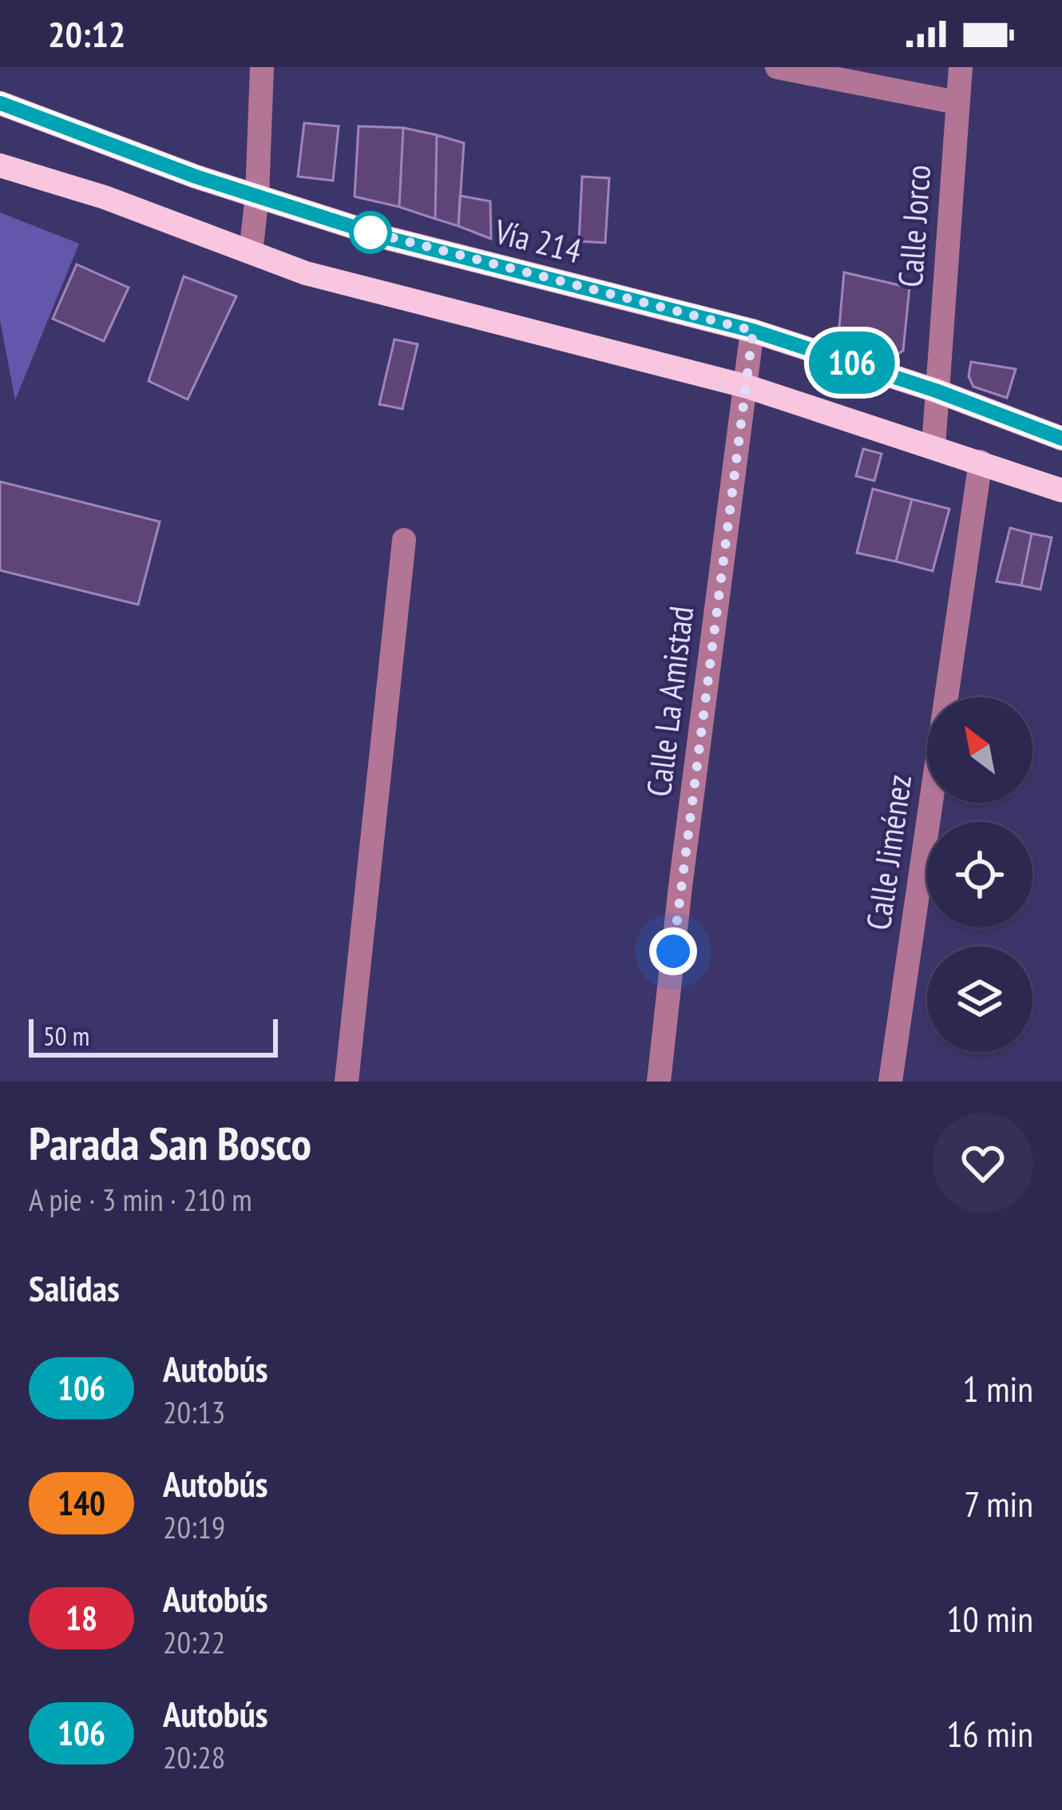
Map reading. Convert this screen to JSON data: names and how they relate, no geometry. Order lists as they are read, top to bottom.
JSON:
{
  "streets": {
    "main road": ["Vía 214"],
    "street": ["Calle Jorco", "Calle La Amistad", "Calle Jiménez"]
  },
  "crossings": [
    ["Calle Jorco", "Vía 214"],
    ["Vía 214", "Calle La Amistad"]
  ],
  "lines": ["bus line 106"],
  "scale_bar": "50 m",
  "north": "top left",
  "page": {
    "status": "20:12",
    "on_map": "106",
    "scale": "50 m",
    "heading": [
      ["Parada San Bosco", "A pie · 3 min · 210 m"],
      "Salidas"
    ],
    "list": [
      {
        "mark": "106",
        "name": "Autobús",
        "note": "20:13",
        "value": "1 min"
      },
      {
        "mark": "140",
        "name": "Autobús",
        "note": "20:19",
        "value": "7 min"
      },
      {
        "mark": "18",
        "name": "Autobús",
        "note": "20:22",
        "value": "10 min"
      },
      {
        "mark": "106",
        "name": "Autobús",
        "note": "20:28",
        "value": "16 min"
      }
    ]
  }
}
